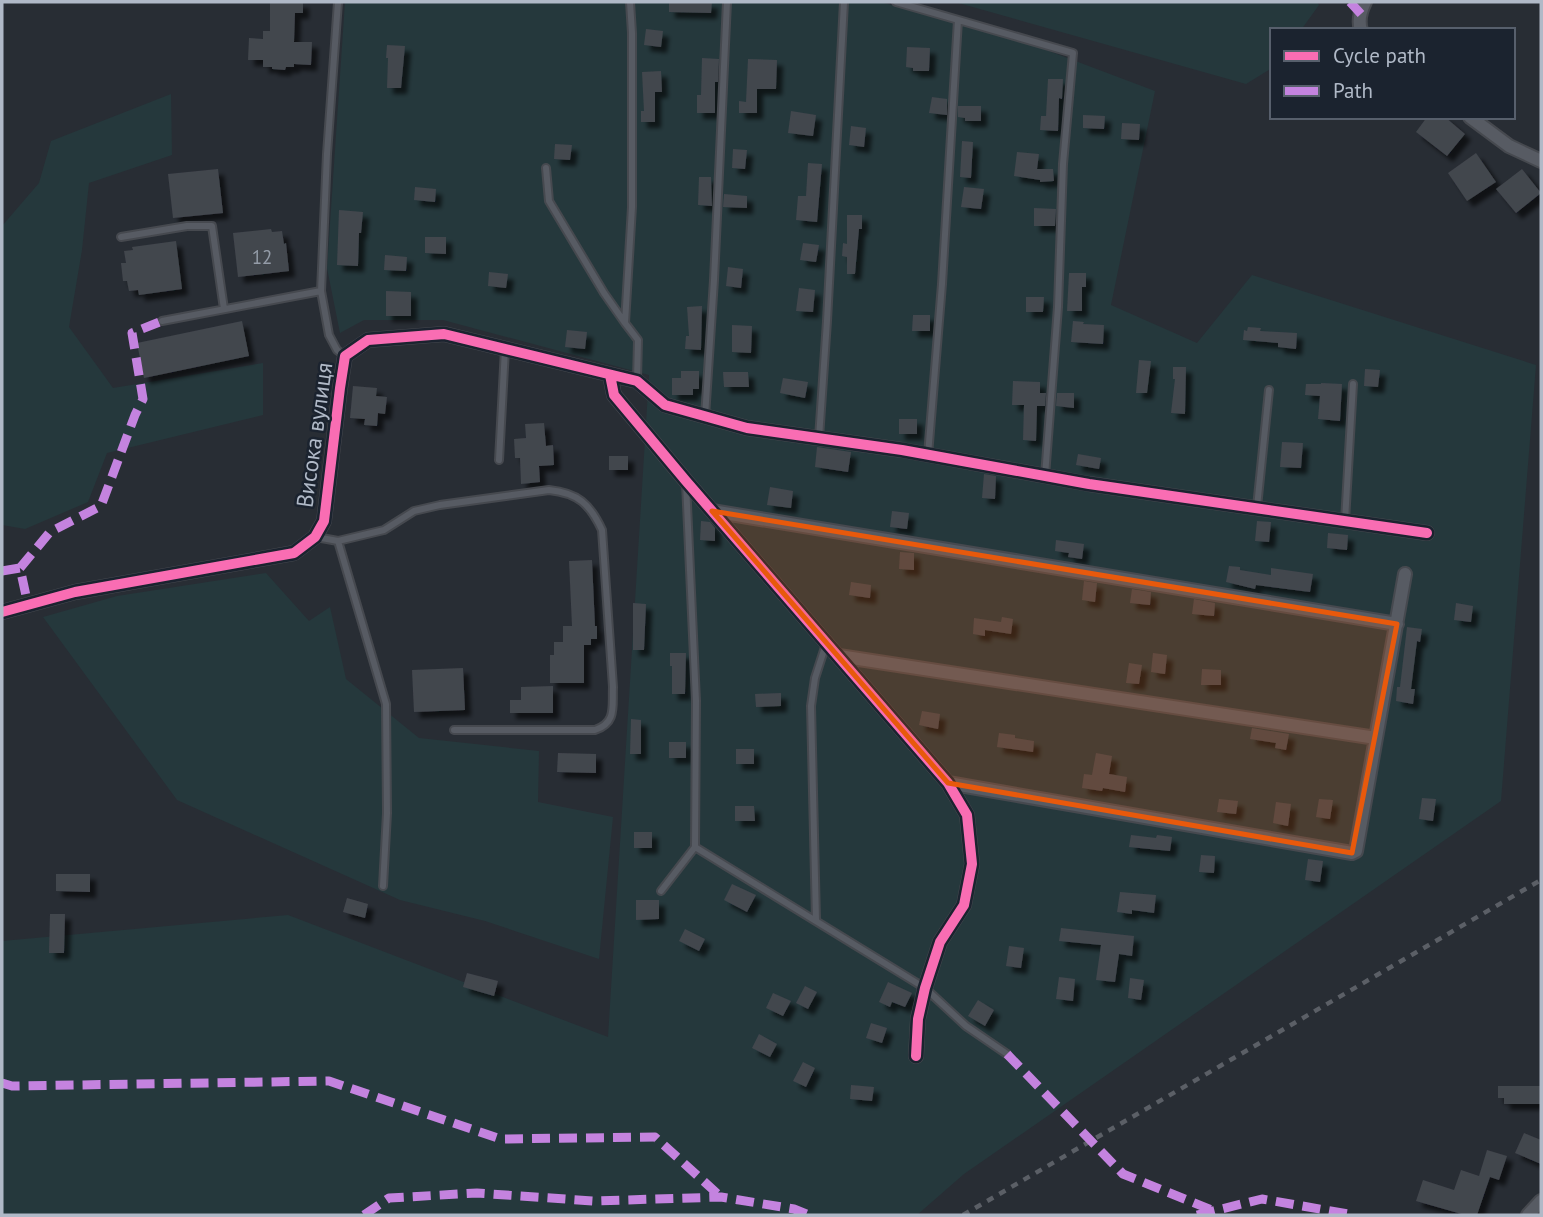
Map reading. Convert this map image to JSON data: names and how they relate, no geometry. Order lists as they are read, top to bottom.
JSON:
{
  "streets": {
    "street": ["Висока вулиця"]
  },
  "house_numbers": ["12"],
  "legend": ["Cycle path", "Path"]
}
